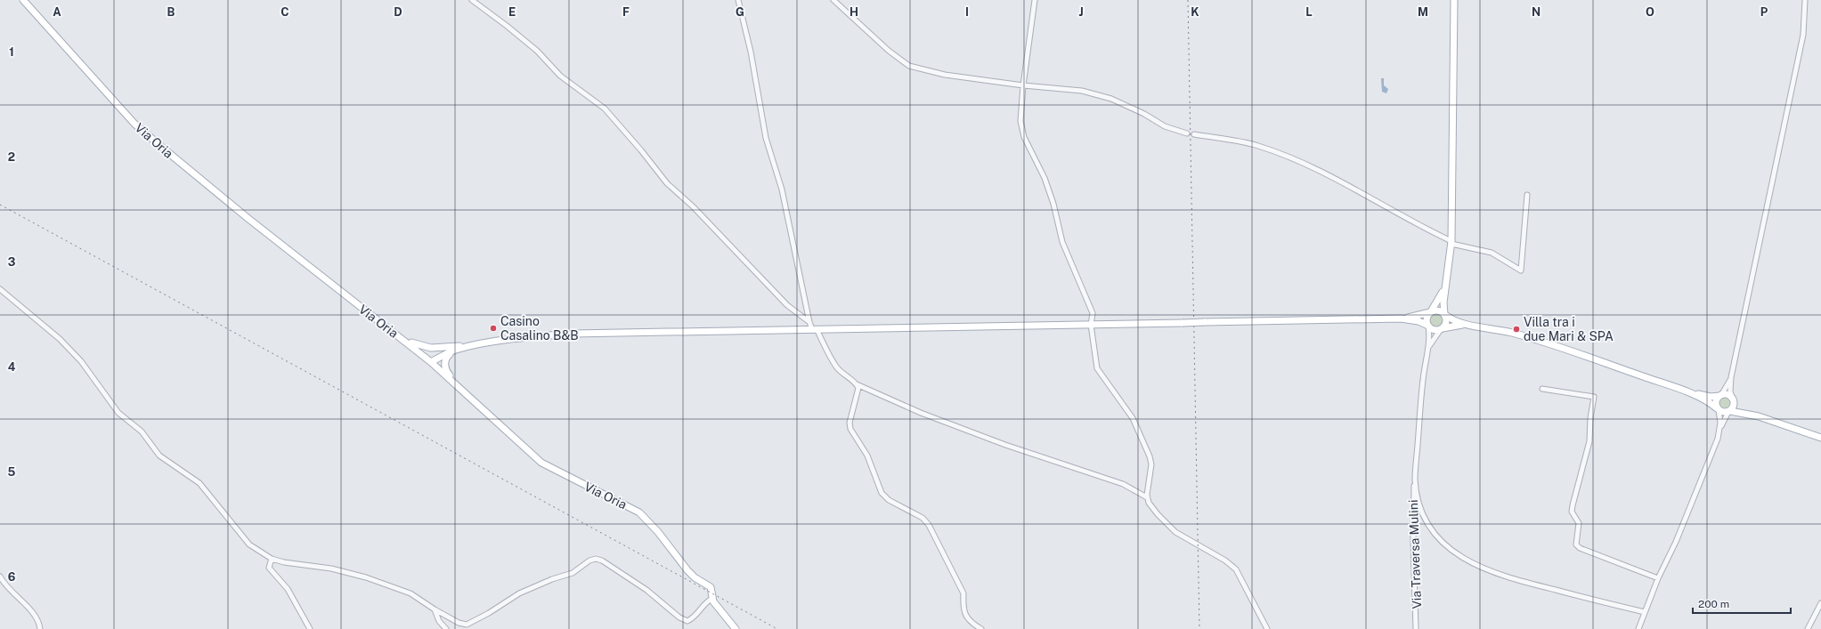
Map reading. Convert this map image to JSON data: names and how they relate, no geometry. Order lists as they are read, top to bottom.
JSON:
{
  "streets": {
    "main road": ["Via Oria"],
    "street": ["Via Traversa Mulini"]
  },
  "places": ["Casino Casalino B&B", "Villa tra i due Mari & SPA"],
  "scale_bar": "200 m",
  "grid": {
    "columns": [
      "A",
      "B",
      "C",
      "D",
      "E",
      "F",
      "G",
      "H",
      "I",
      "J",
      "K",
      "L",
      "M",
      "N",
      "O",
      "P"
    ],
    "rows": [
      "1",
      "2",
      "3",
      "4",
      "5",
      "6"
    ]
  }
}
